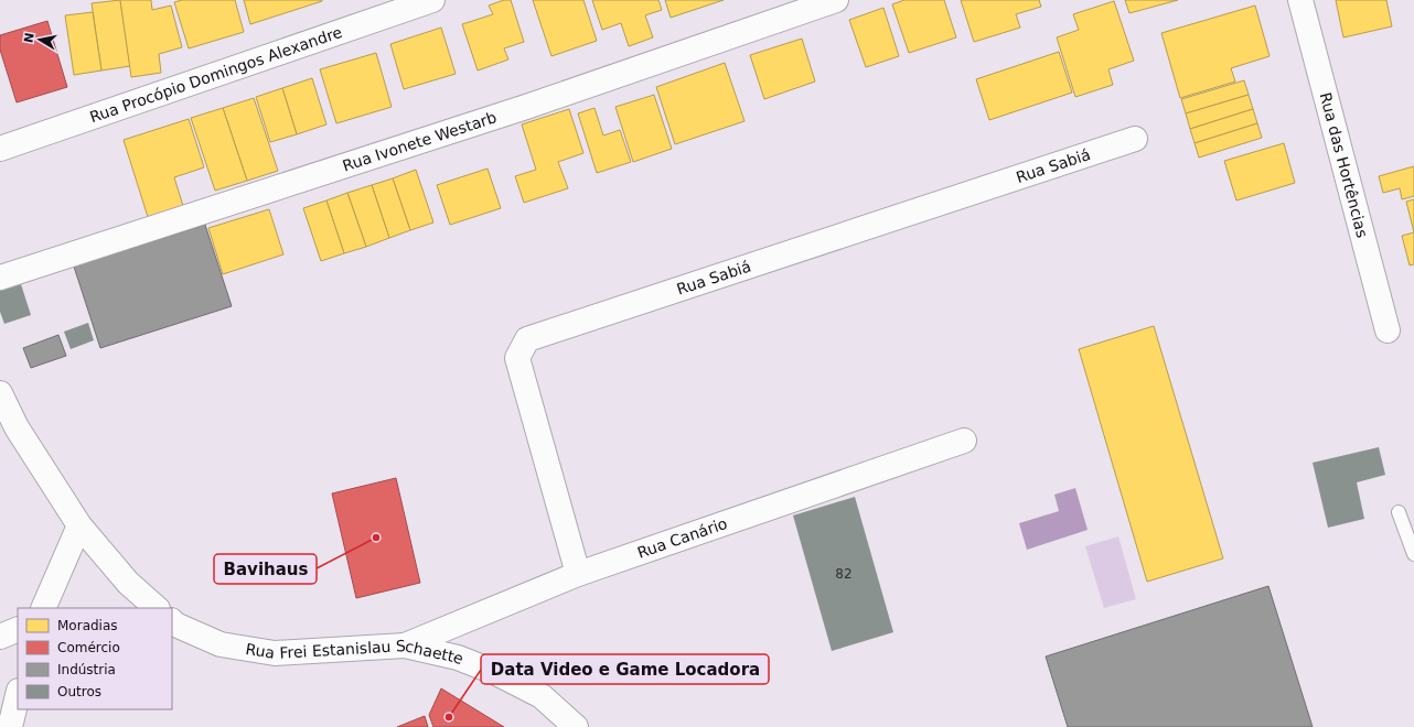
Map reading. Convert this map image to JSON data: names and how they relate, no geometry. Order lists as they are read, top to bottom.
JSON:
{
  "streets": {
    "street": [
      "Rua Procópio Domingos Alexandre",
      "Rua Ivonete Westarb",
      "Rua Sabiá",
      "Rua das Hortências",
      "Rua Canário",
      "Rua Frei Estanislau Schaette"
    ]
  },
  "crossings": [
    ["Rua Sabiá", "Rua Canário"],
    ["Rua Canário", "Rua Frei Estanislau Schaette"]
  ],
  "places": ["Bavihaus", "Data Video e Game Locadora"],
  "house_numbers": ["82"],
  "legend": [
    "Moradias",
    "Comércio",
    "Indústria",
    "Outros"
  ],
  "north": "left"
}
